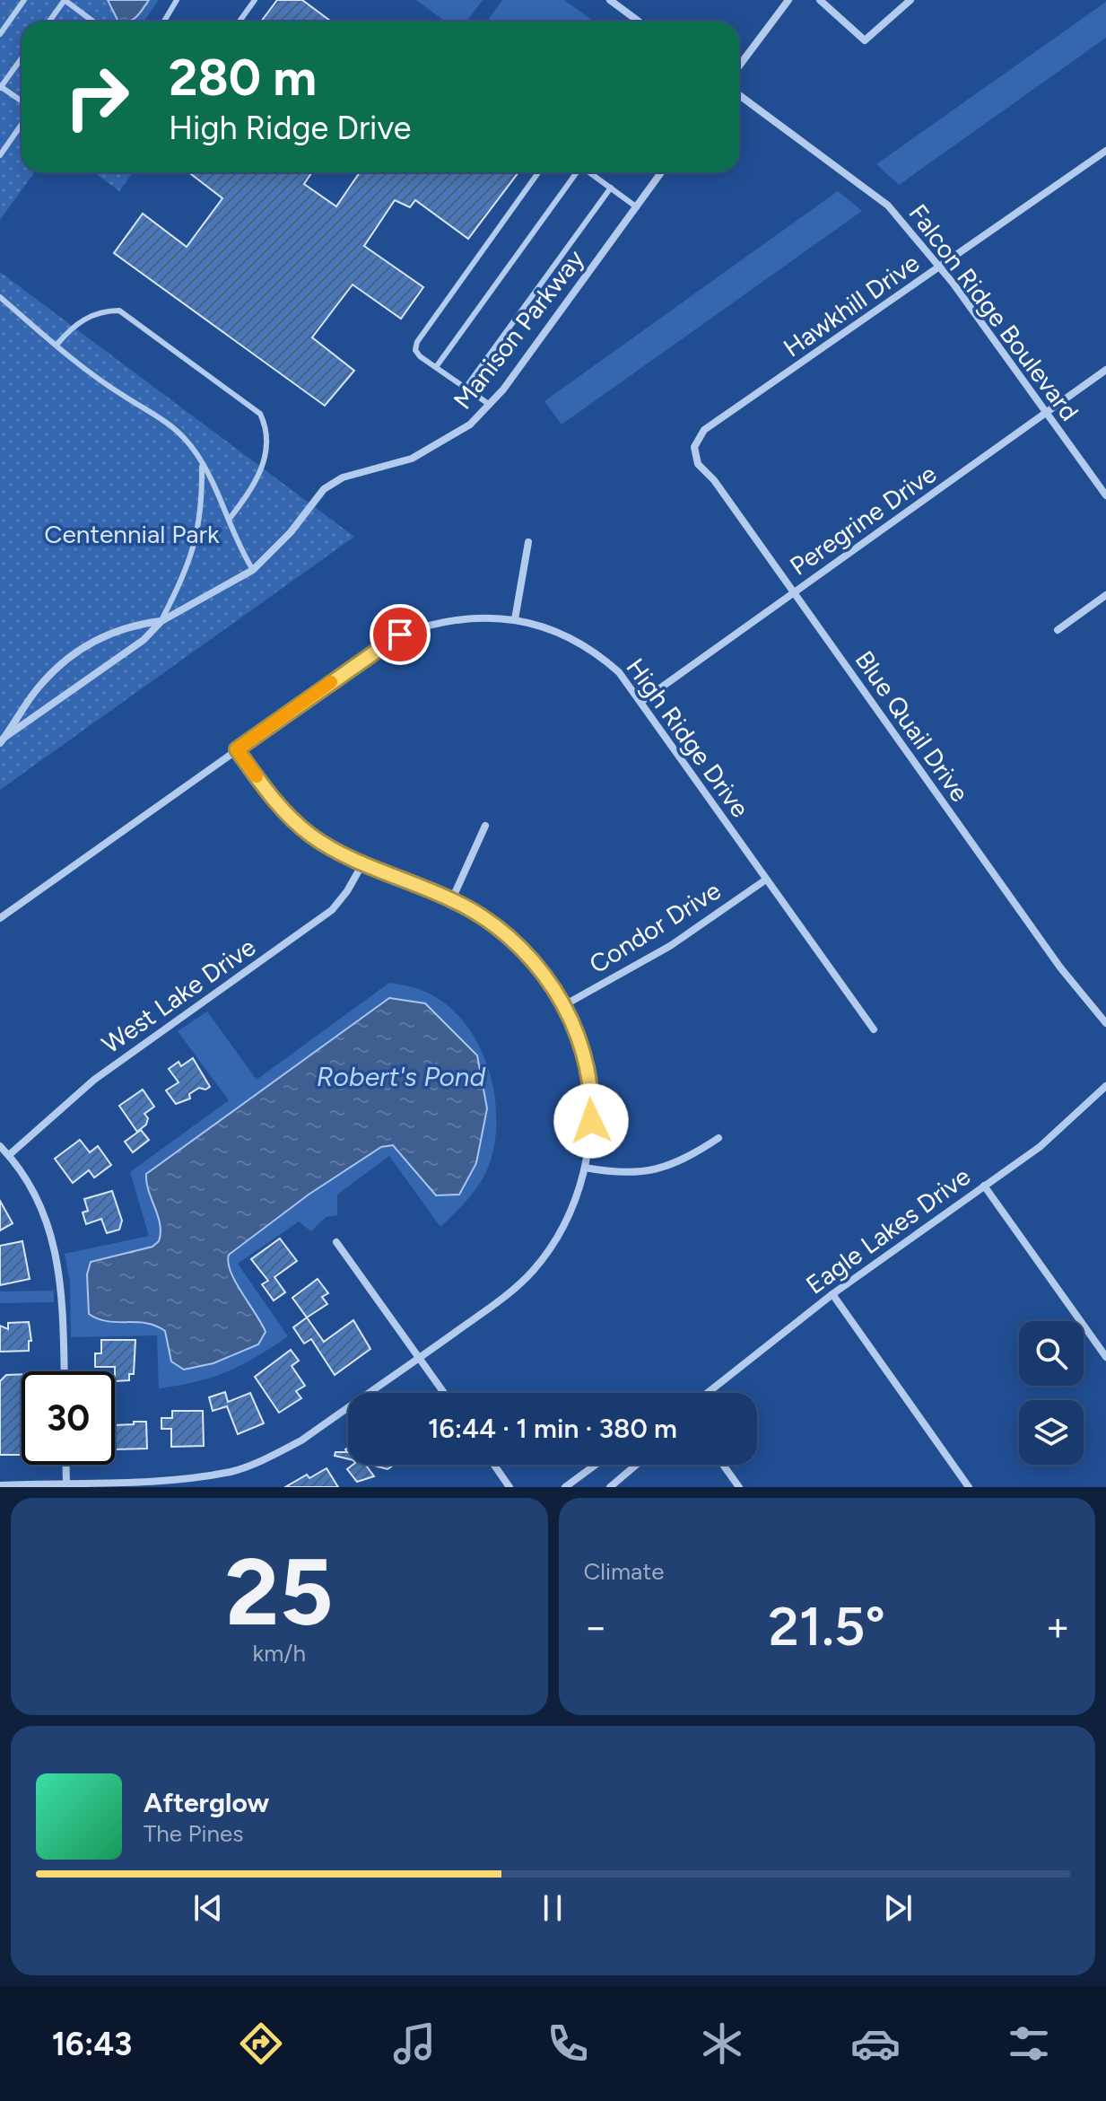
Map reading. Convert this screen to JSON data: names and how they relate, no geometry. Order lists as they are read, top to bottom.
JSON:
{
  "streets": {
    "street": [
      "Hawkhill Drive",
      "Falcon Ridge Boulevard",
      "Manison Parkway",
      "Peregrine Drive",
      "Blue Quail Drive",
      "High Ridge Drive",
      "Condor Drive",
      "West Lake Drive",
      "Eagle Lakes Drive"
    ]
  },
  "crossings": [
    ["Hawkhill Drive", "Falcon Ridge Boulevard"],
    ["Hawkhill Drive", "Blue Quail Drive"],
    ["Falcon Ridge Boulevard", "Peregrine Drive"],
    ["Peregrine Drive", "Blue Quail Drive"],
    ["Peregrine Drive", "High Ridge Drive"],
    ["High Ridge Drive", "Condor Drive"]
  ],
  "water": ["Robert's Pond"],
  "parks": ["Centennial Park"],
  "page": {
    "turn": ["280 m", "High Ridge Drive"],
    "limit": "30",
    "trip": "16:44 · 1 min · 380 m",
    "tile": [
      ["25", "km/h"],
      "Climate"
    ],
    "heat": ["−", "21.5°", "+"],
    "song": ["Afterglow", "The Pines"],
    "tabs": "16:43"
  }
}
